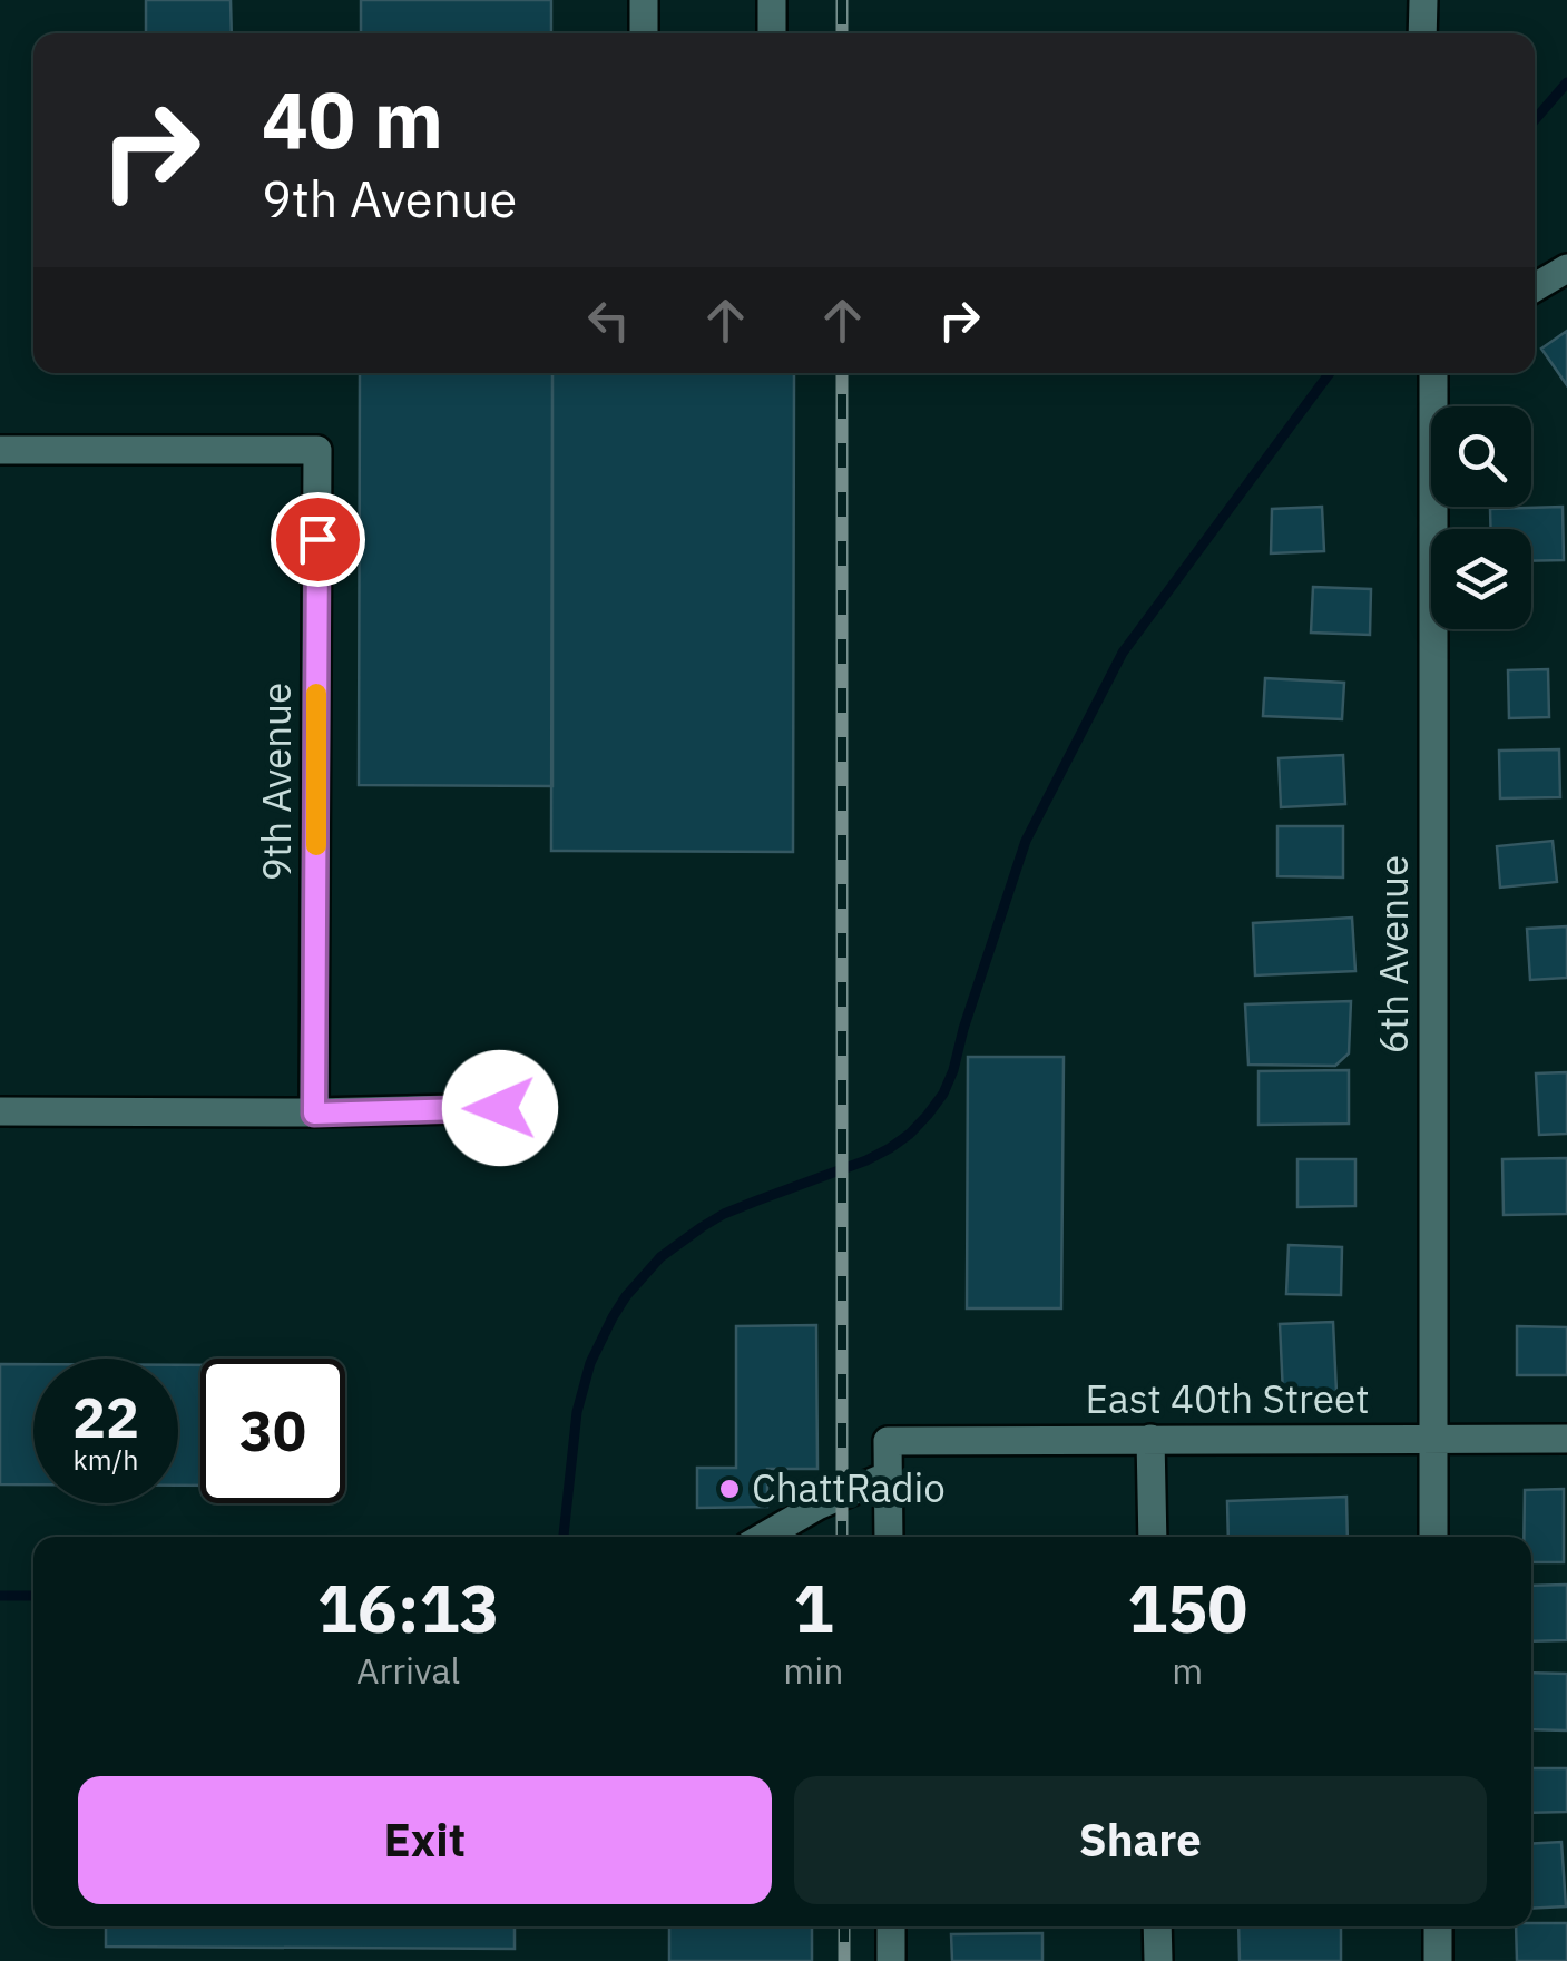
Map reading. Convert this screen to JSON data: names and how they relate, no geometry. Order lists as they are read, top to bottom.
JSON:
{
  "streets": {
    "street": ["9th Avenue", "6th Avenue", "East 40th Street"]
  },
  "crossings": [
    ["6th Avenue", "East 40th Street"]
  ],
  "places": ["ChattRadio"],
  "page": {
    "turn": ["40 m", "9th Avenue"],
    "speed": "22 km/h",
    "limit": "30",
    "eta": [
      "16:13",
      "Arrival",
      "1",
      "min",
      "150",
      "m"
    ],
    "buttons": ["Exit", "Share"]
  }
}
